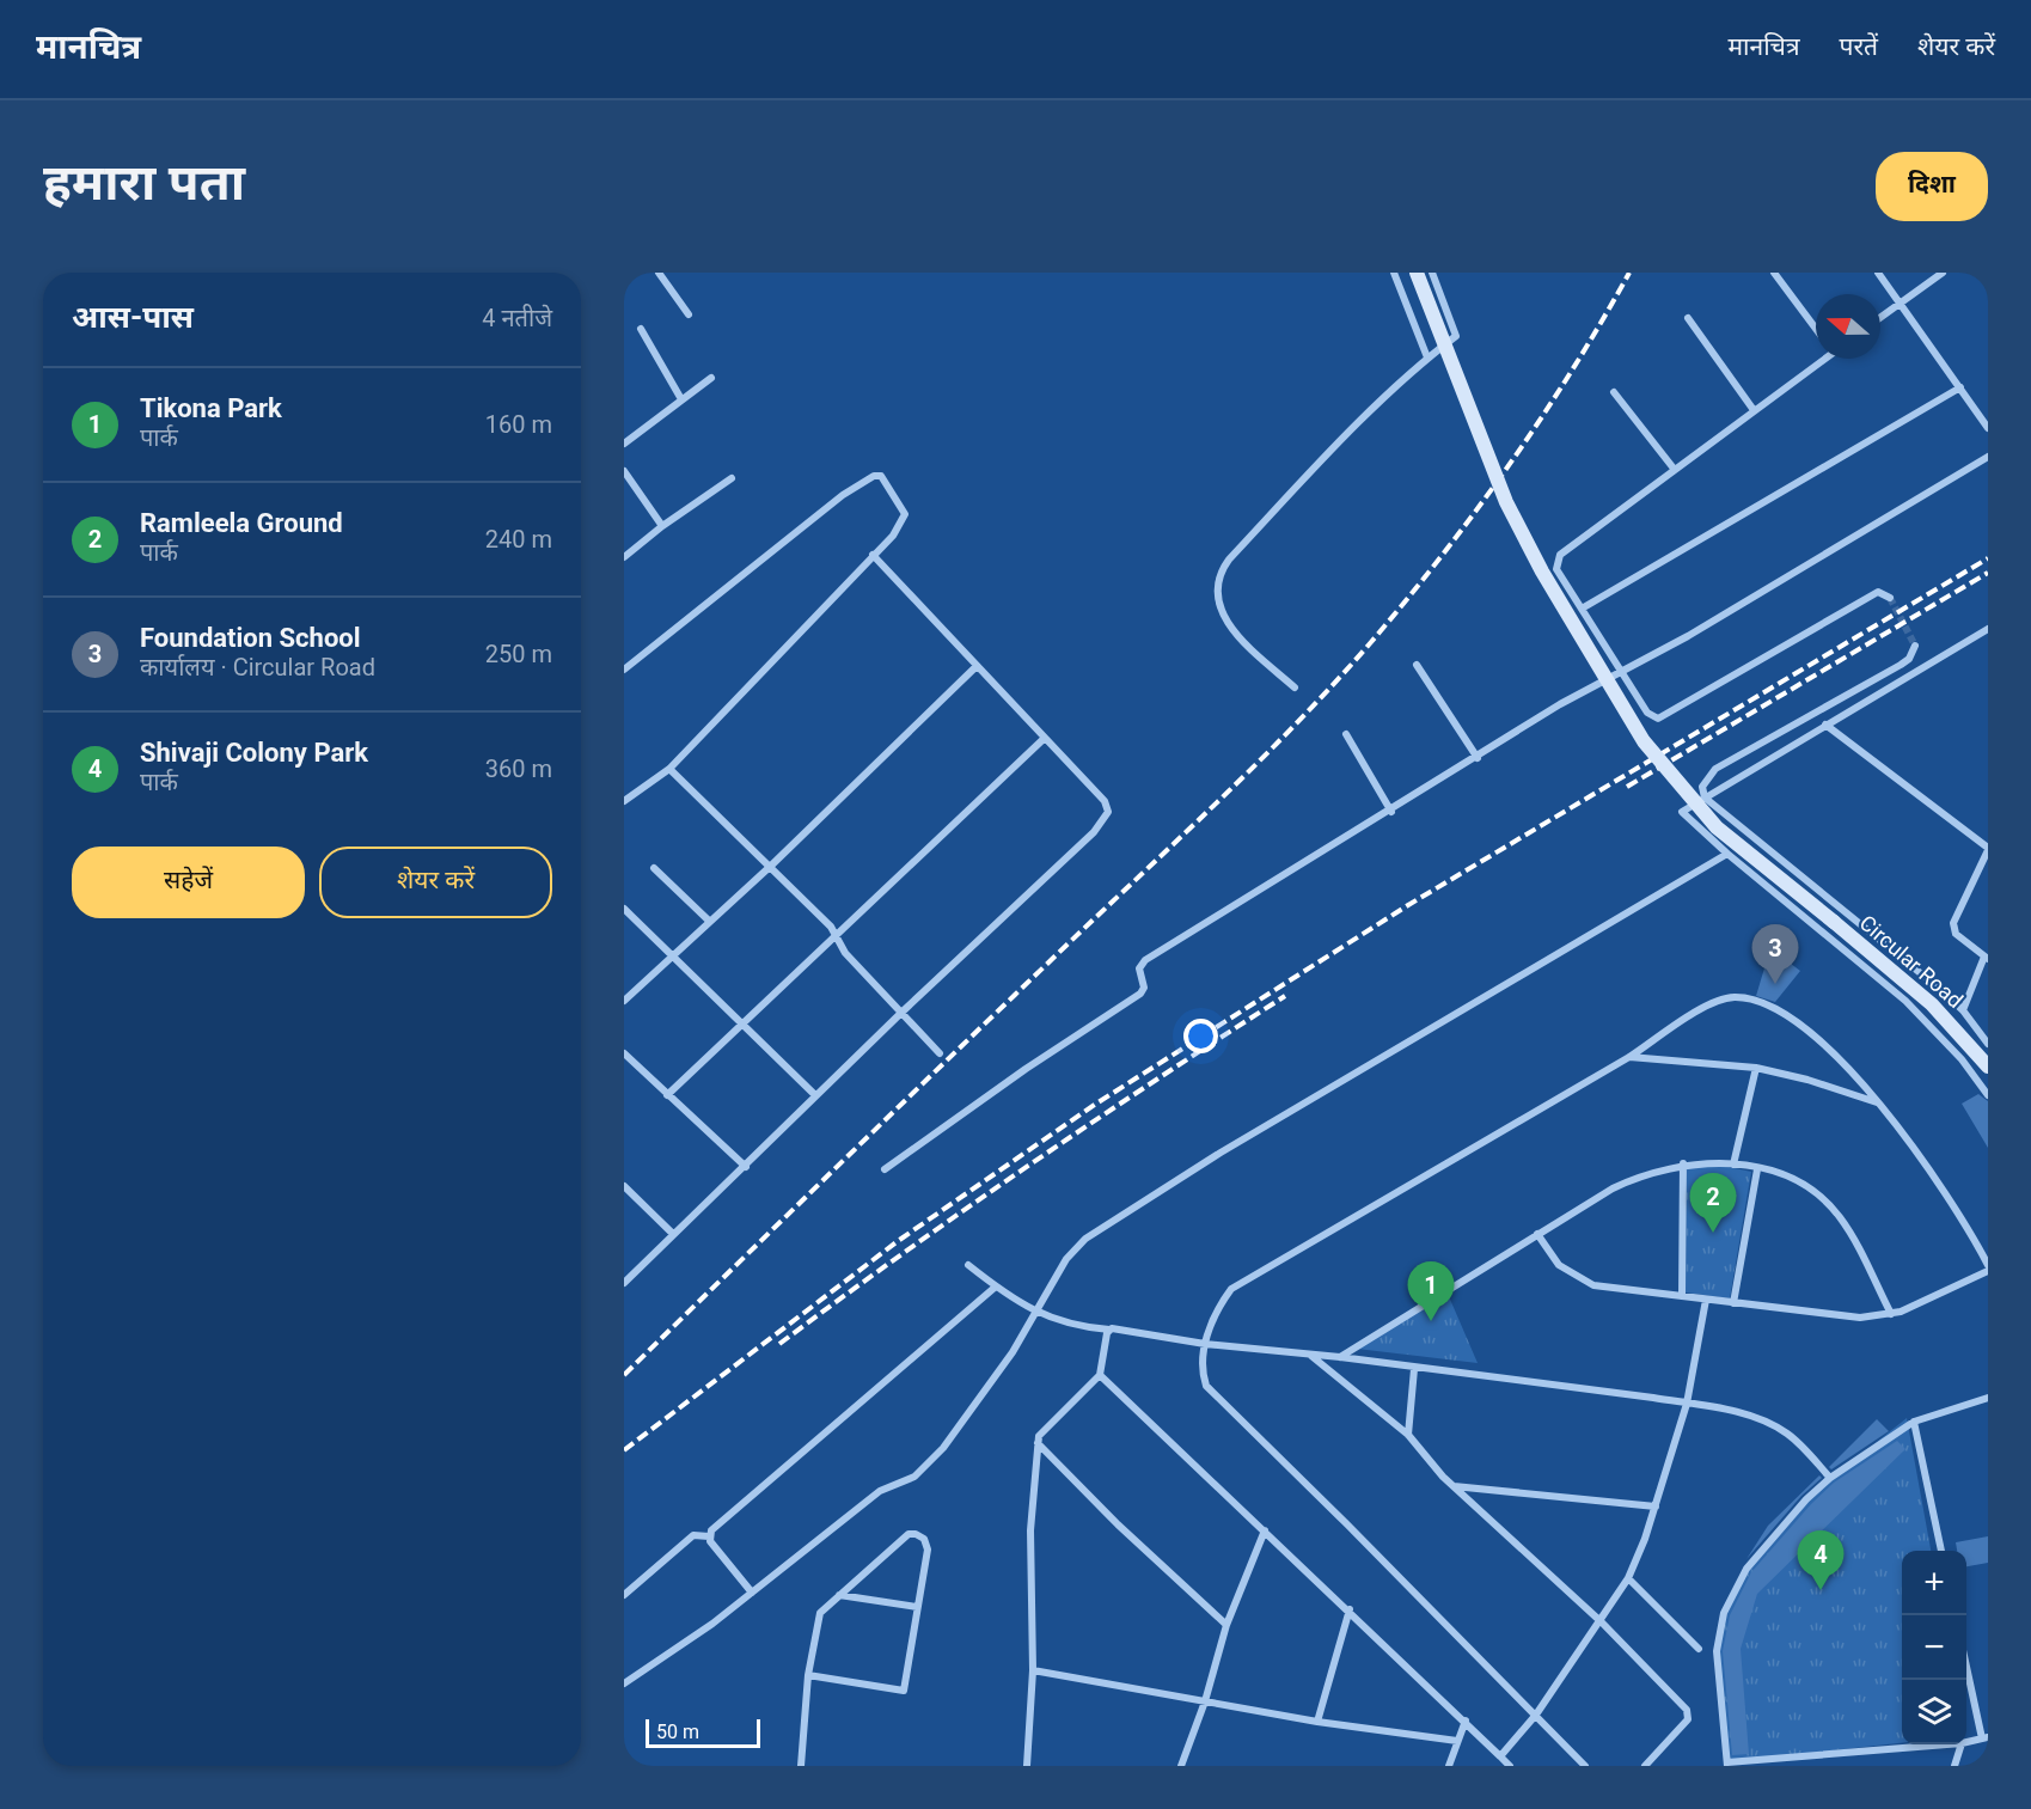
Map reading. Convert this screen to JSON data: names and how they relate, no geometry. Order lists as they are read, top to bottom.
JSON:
{
  "streets": {
    "main road": ["Circular Road"]
  },
  "scale_bar": "50 m",
  "north": "left",
  "page": {
    "header": "मानचित्र",
    "nav": ["मानचित्र", "परतें", "शेयर करें"],
    "buttons": [
      "दिशा",
      ["सहेजें", "शेयर करें"]
    ],
    "title": "हमारा पता",
    "heading": ["आस-पास", "4 नतीजे"],
    "list": [
      {
        "mark": "1",
        "name": "Tikona Park",
        "note": "पार्क",
        "value": "160 m"
      },
      {
        "mark": "2",
        "name": "Ramleela Ground",
        "note": "पार्क",
        "value": "240 m"
      },
      {
        "mark": "3",
        "name": "Foundation School",
        "note": "कार्यालय · Circular Road",
        "value": "250 m"
      },
      {
        "mark": "4",
        "name": "Shivaji Colony Park",
        "note": "पार्क",
        "value": "360 m"
      }
    ],
    "pins": [
      "3",
      "2",
      "1",
      "4"
    ],
    "map_buttons": ["+", "−"],
    "scale": "50 m"
  }
}
